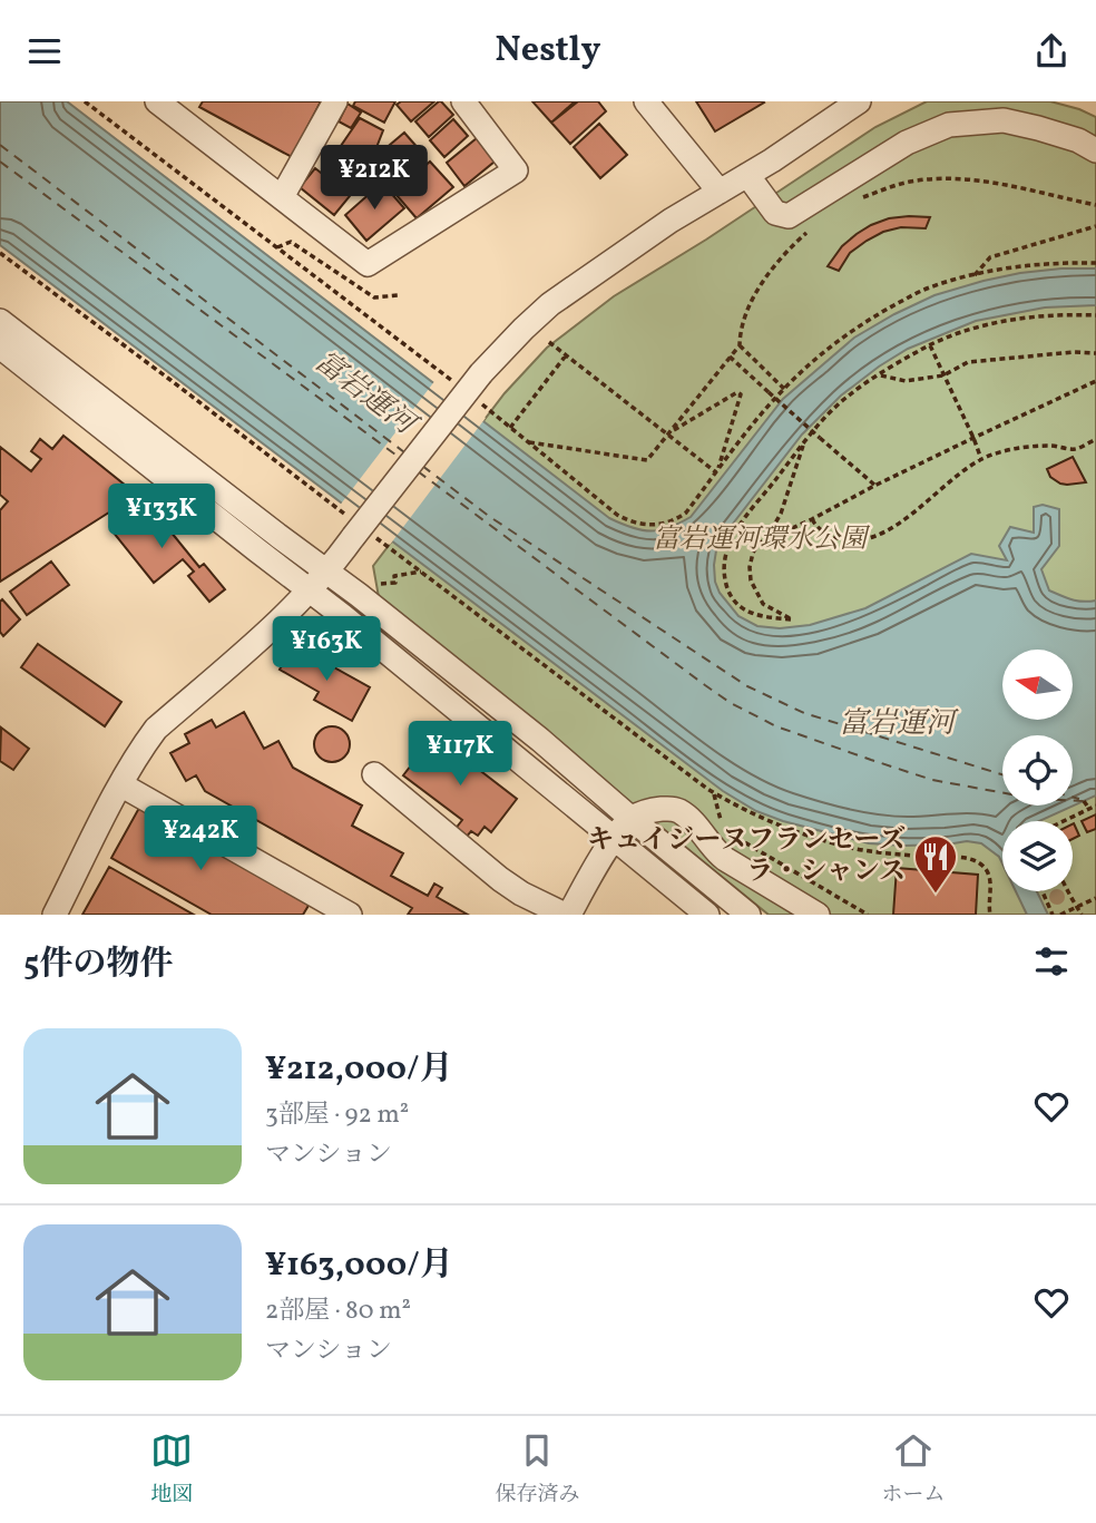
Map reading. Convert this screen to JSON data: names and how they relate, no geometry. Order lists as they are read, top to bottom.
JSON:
{
  "water": ["富岩運河"],
  "parks": ["富岩運河環水公園"],
  "places": {
    "restaurant": ["キュイジーヌフランセーズ ラ・シャンス"]
  },
  "north": "left",
  "page": {
    "header": "Nestly",
    "price": [
      "¥212K",
      "¥133K",
      "¥163K",
      "¥117K",
      "¥242K"
    ],
    "heading": "5件の物件",
    "list": [
      {
        "name": "¥212,000/月",
        "note": "3部屋 · 92 m² · マンション"
      },
      {
        "name": "¥163,000/月",
        "note": "2部屋 · 80 m² · マンション"
      }
    ],
    "tabs": ["地図", "保存済み", "ホーム"]
  }
}
